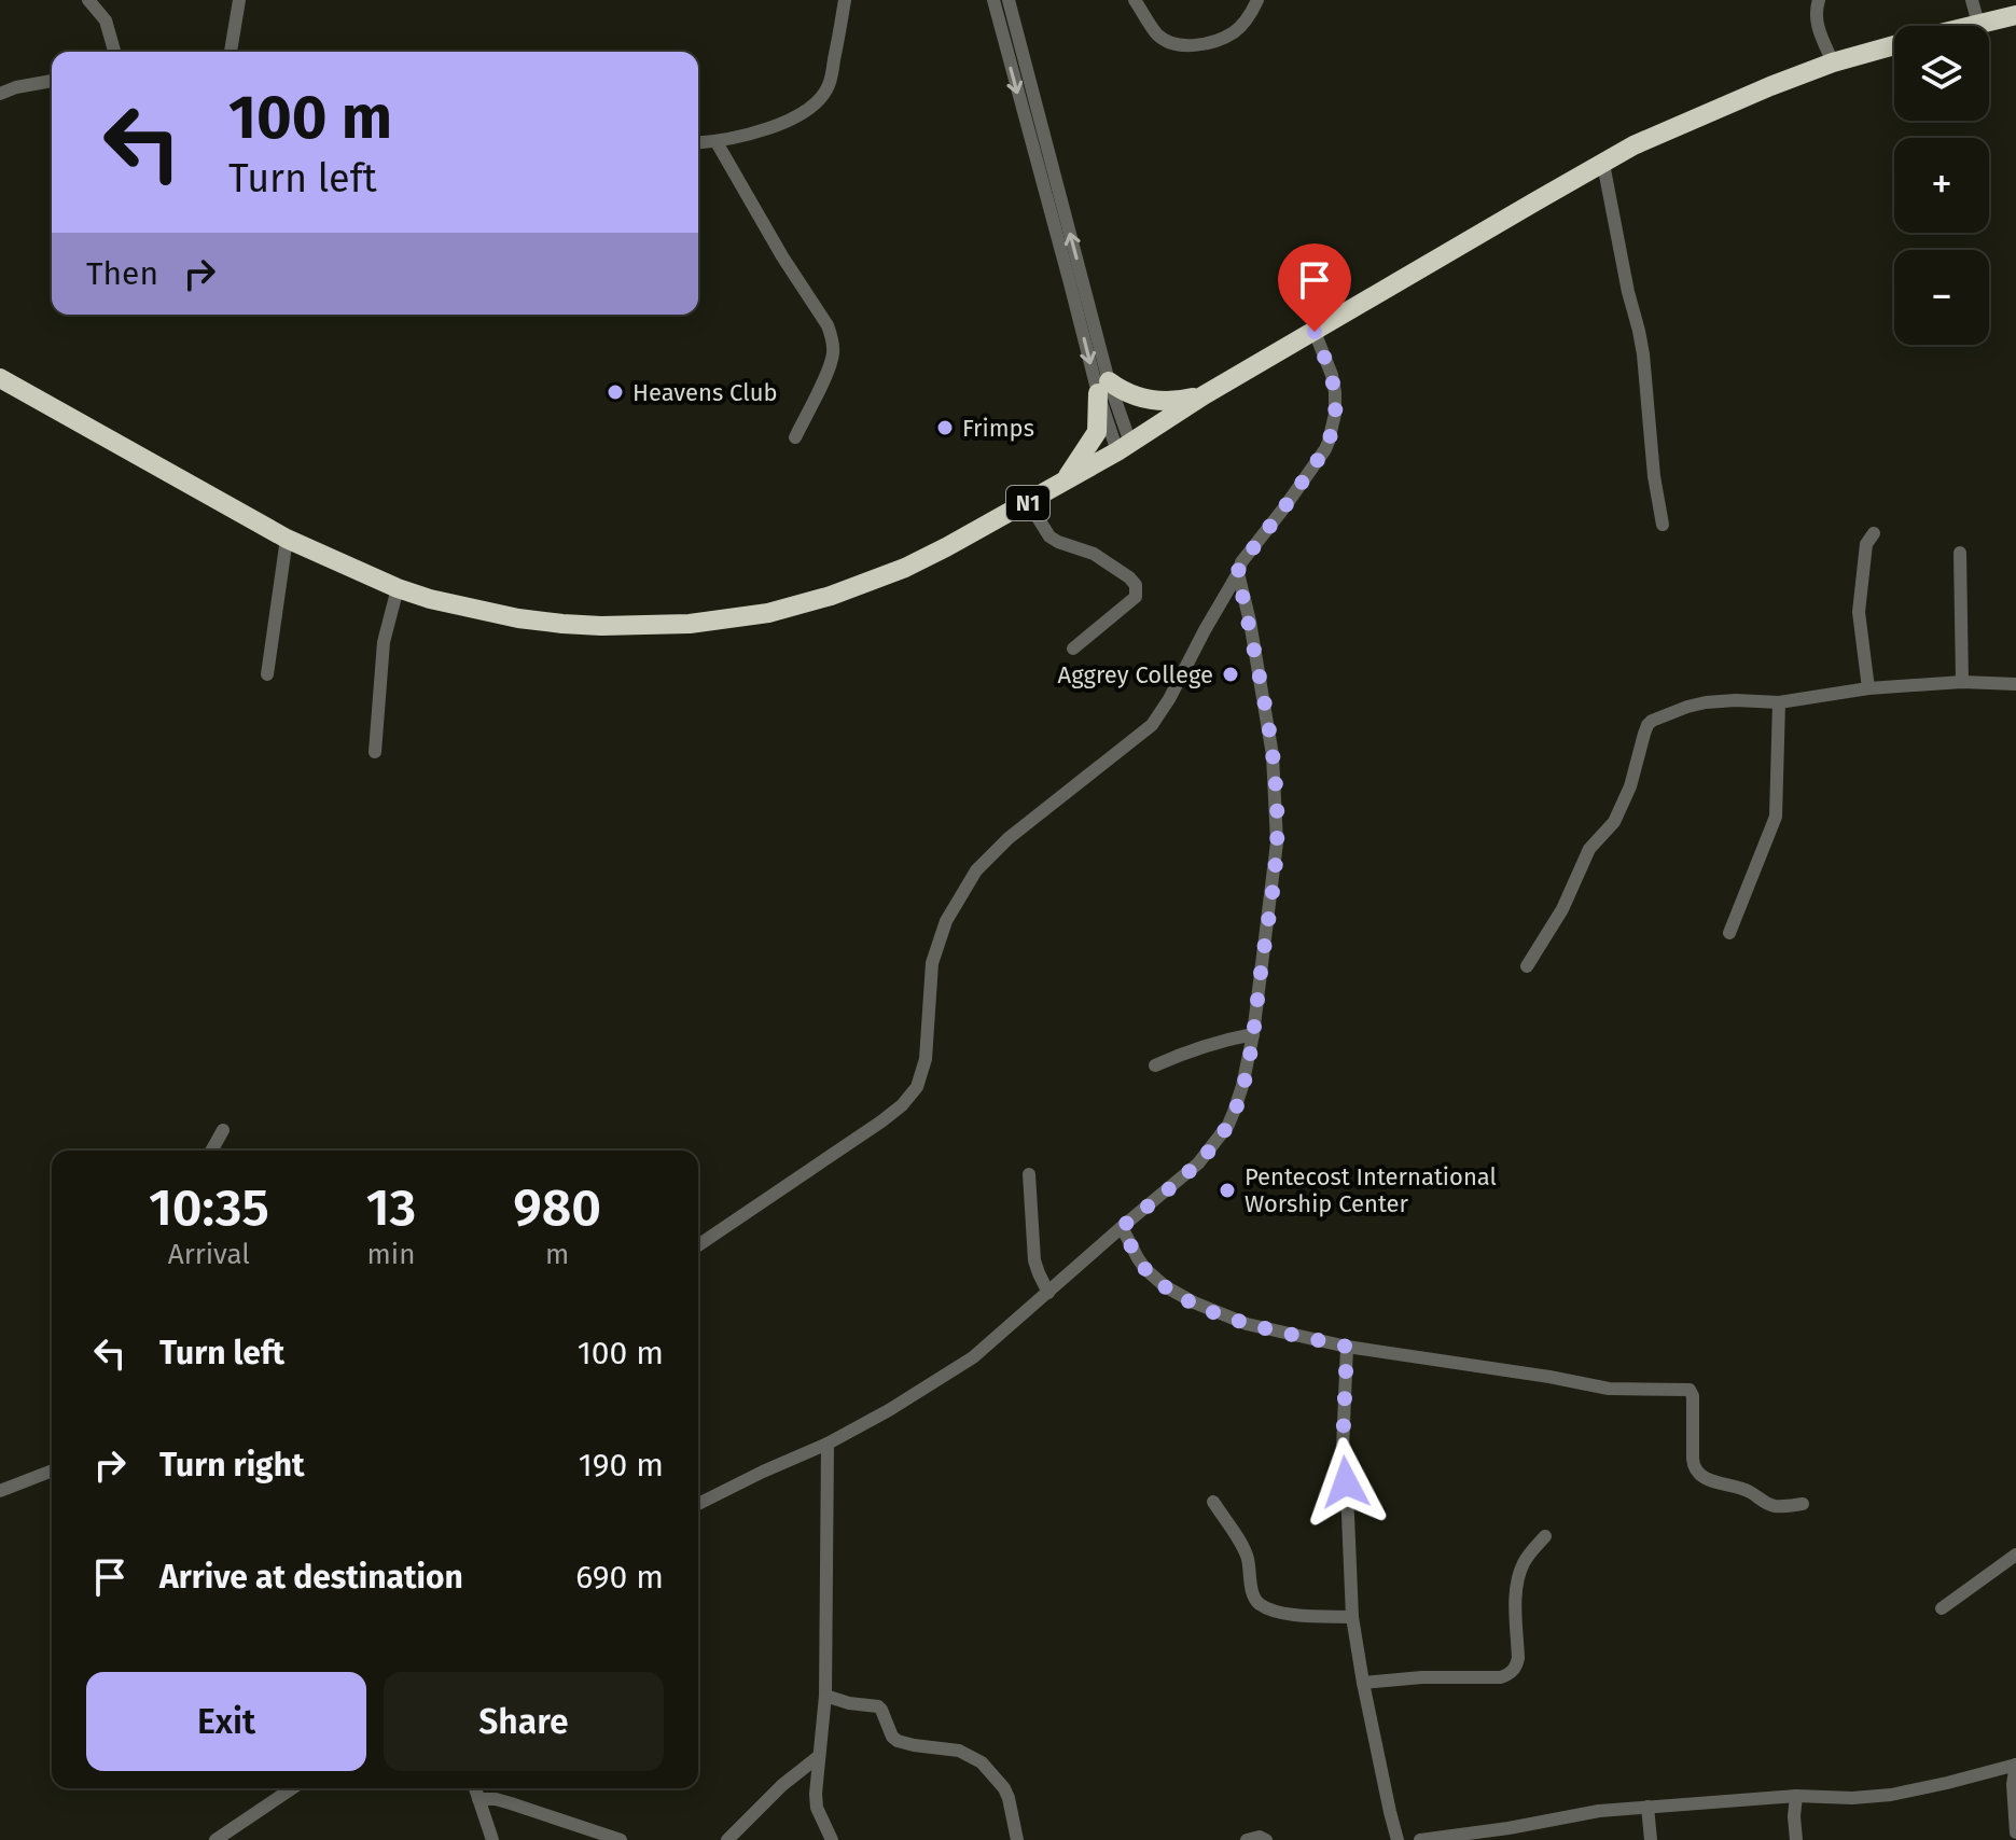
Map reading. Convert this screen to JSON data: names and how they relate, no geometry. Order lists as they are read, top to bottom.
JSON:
{
  "streets": {
    "highway": ["N1"]
  },
  "places": [
    "Heavens Club",
    "Frimps",
    "Aggrey College",
    "Pentecost International Worship Center"
  ],
  "page": {
    "map_buttons": ["+", "−"],
    "turn": ["100 m", "Turn left"],
    "then": "Then",
    "eta": [
      "10:35",
      "Arrival",
      "13",
      "min",
      "980",
      "m"
    ],
    "list": [
      {
        "name": "Turn left",
        "value": "100 m"
      },
      {
        "name": "Turn right",
        "value": "190 m"
      },
      {
        "name": "Arrive at destination",
        "value": "690 m"
      }
    ],
    "buttons": ["Exit", "Share"]
  }
}
